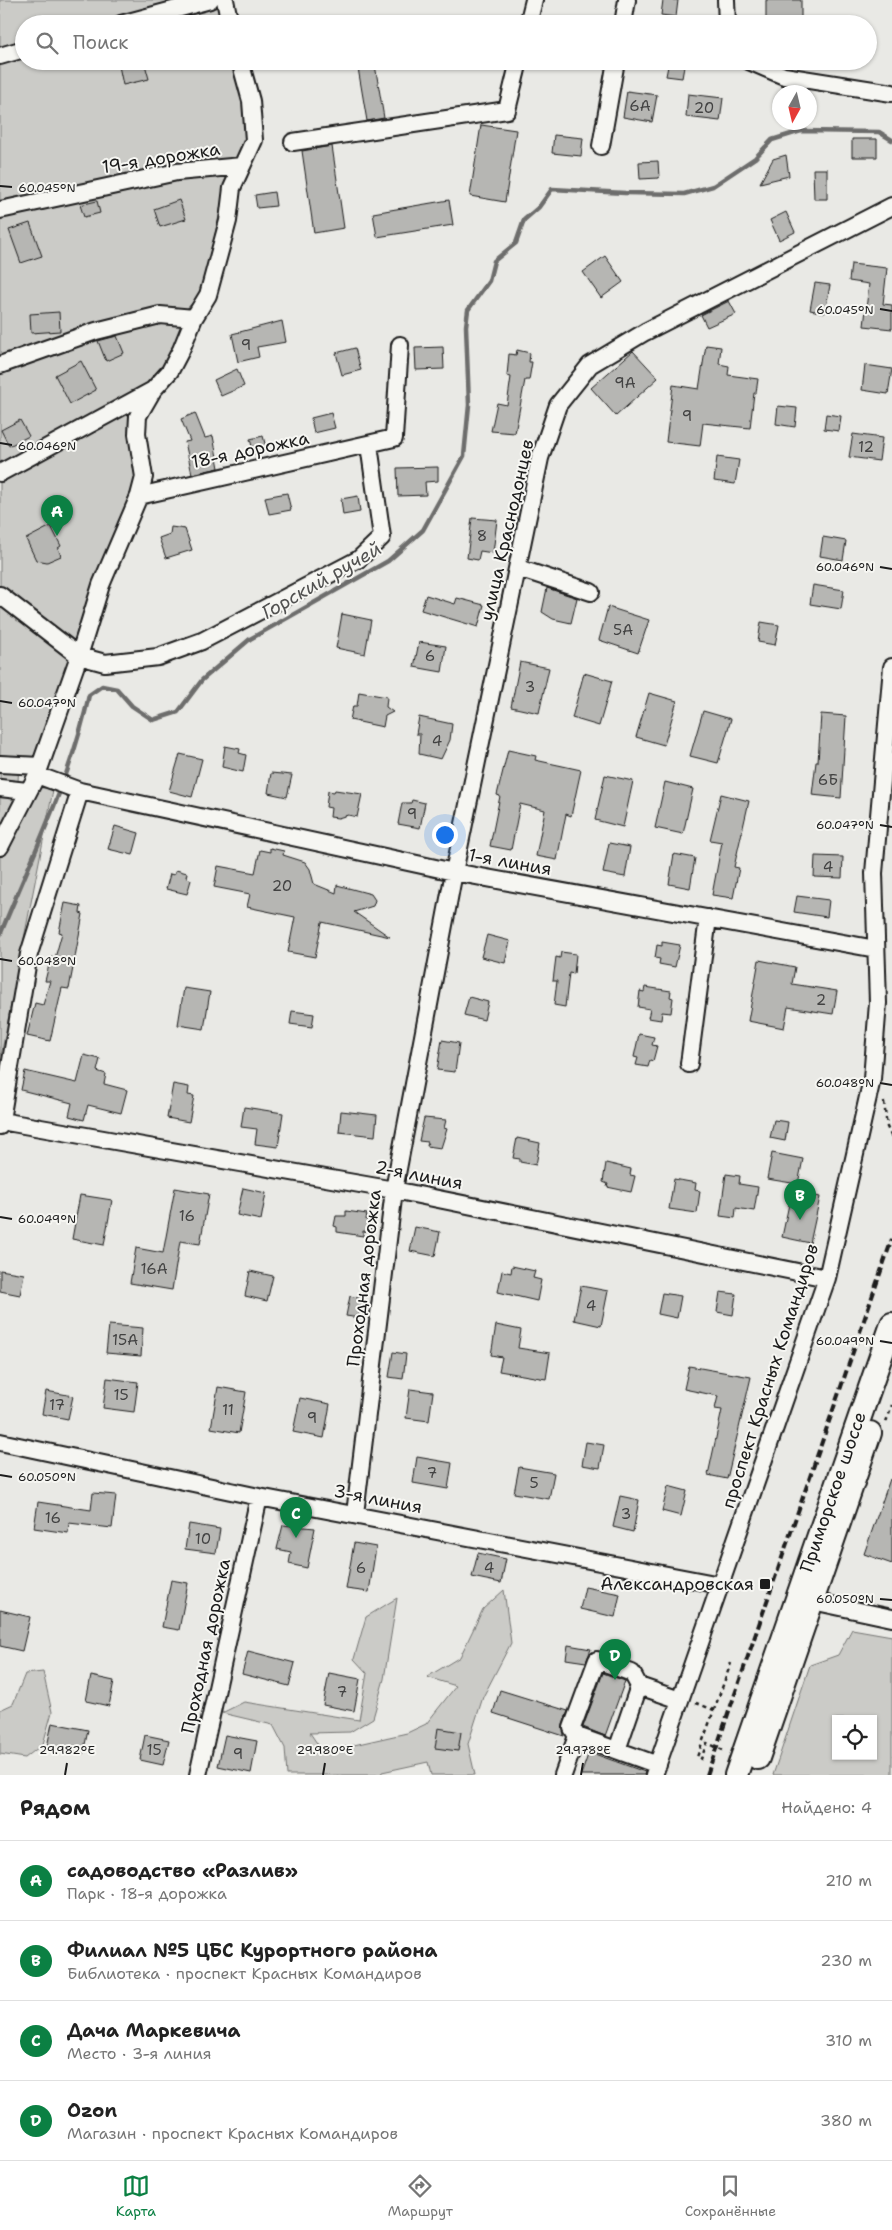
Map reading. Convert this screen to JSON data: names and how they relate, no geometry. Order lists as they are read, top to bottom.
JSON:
{
  "streets": {
    "highway": ["Приморское шоссе"],
    "street": [
      "19-я дорожка",
      "18-я дорожка",
      "улица Краснодонцев",
      "1-я линия",
      "2-я линия",
      "Проходная дорожка",
      "проспект Красных Командиров",
      "3-я линия"
    ]
  },
  "crossings": [
    ["улица Краснодонцев", "1-я линия"],
    ["улица Краснодонцев", "Проходная дорожка"],
    ["1-я линия", "Проходная дорожка"],
    ["1-я линия", "проспект Красных Командиров"],
    ["2-я линия", "Проходная дорожка"],
    ["2-я линия", "проспект Красных Командиров"],
    ["Проходная дорожка", "3-я линия"],
    ["проспект Красных Командиров", "3-я линия"]
  ],
  "water": ["Горский ручей"],
  "places": {
    "transit": ["Александровская"]
  },
  "house_numbers": [
    "6А",
    "20",
    "9",
    "9А",
    "9",
    "12",
    "8",
    "5А",
    "6",
    "3",
    "4",
    "6Б",
    "9",
    "4",
    "20",
    "2",
    "16",
    "16А",
    "4",
    "15А",
    "15",
    "17",
    "11",
    "9",
    "7",
    "5",
    "3",
    "16",
    "10",
    "6",
    "4",
    "7",
    "15",
    "9"
  ],
  "north": "bottom",
  "page": {
    "search": "Поиск",
    "pins": [
      "A",
      "B",
      "C",
      "D"
    ],
    "heading": ["Рядом", "Найдено: 4"],
    "list": [
      {
        "mark": "A",
        "name": "садоводство «Разлив»",
        "note": "Парк · 18-я дорожка",
        "value": "210 m"
      },
      {
        "mark": "B",
        "name": "Филиал №5 ЦБС Курортного района",
        "note": "Библиотека · проспект Красных Командиров",
        "value": "230 m"
      },
      {
        "mark": "C",
        "name": "Дача Маркевича",
        "note": "Место · 3-я линия",
        "value": "310 m"
      },
      {
        "mark": "D",
        "name": "Ozon",
        "note": "Магазин · проспект Красных Командиров",
        "value": "380 m"
      }
    ],
    "nav": ["Карта", "Маршрут", "Сохранённые"]
  },
  "coordinates": [
    "60.045°N",
    "60.046°N",
    "60.047°N",
    "60.048°N",
    "60.049°N",
    "60.050°N",
    "29.982°E",
    "29.980°E",
    "29.978°E"
  ]
}
